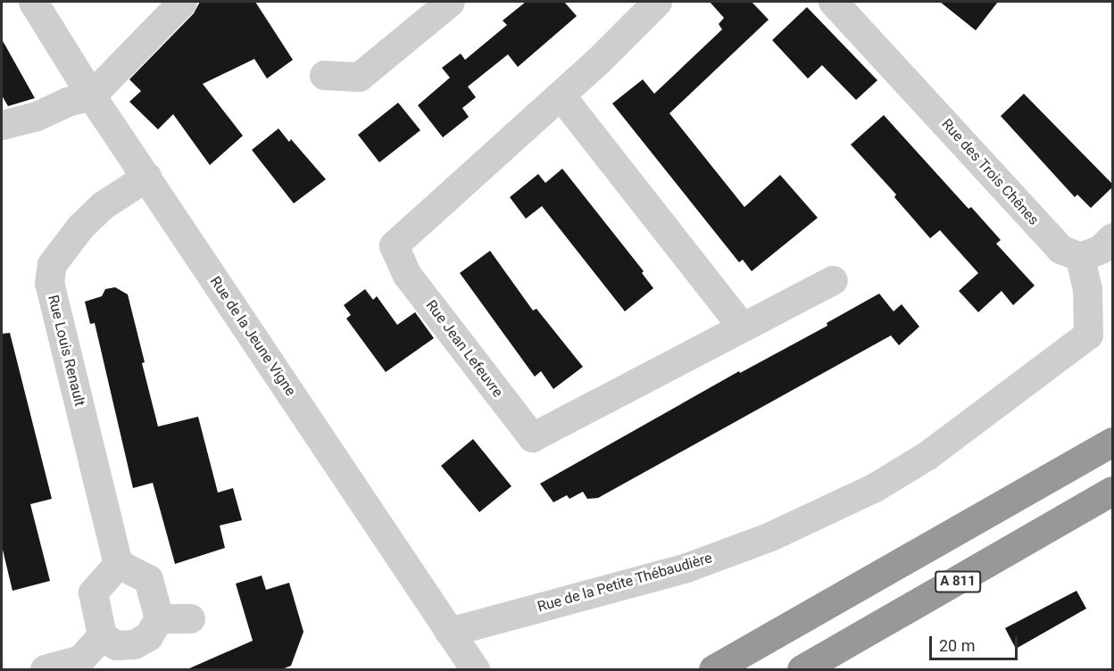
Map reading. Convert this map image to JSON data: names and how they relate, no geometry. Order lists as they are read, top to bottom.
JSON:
{
  "streets": {
    "highway": ["A 811"],
    "street": [
      "Rue des Trois Chênes",
      "Rue de la Jeune Vigne",
      "Rue Jean Lefeuvre",
      "Rue Louis Renault",
      "Rue de la Petite Thébaudière"
    ]
  },
  "crossings": [
    ["Rue des Trois Chênes", "Rue de la Petite Thébaudière"],
    ["Rue de la Jeune Vigne", "Rue Louis Renault"],
    ["Rue de la Jeune Vigne", "Rue de la Petite Thébaudière"]
  ],
  "scale_bar": "20 m"
}
